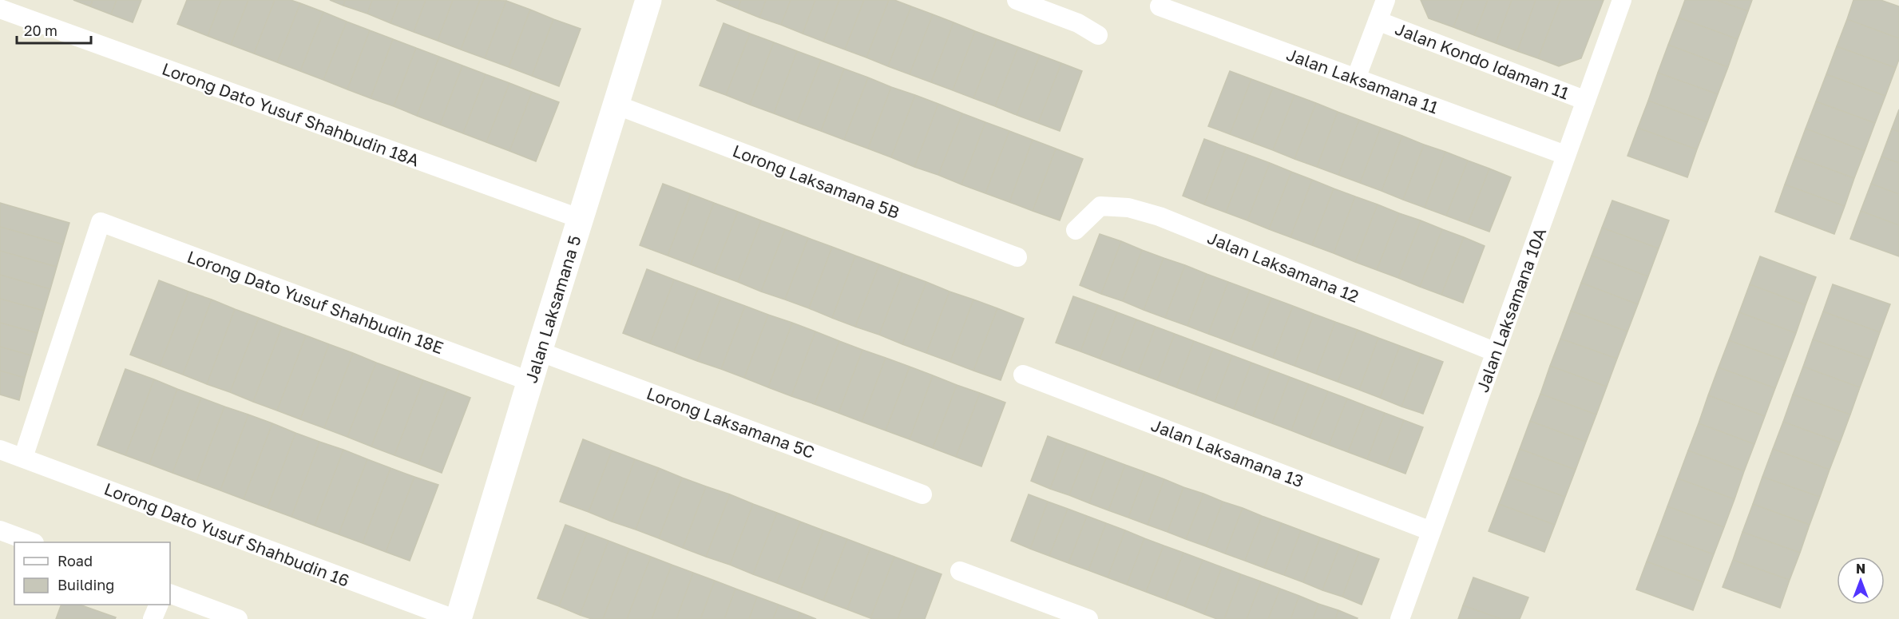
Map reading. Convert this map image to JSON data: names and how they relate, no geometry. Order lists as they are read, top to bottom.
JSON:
{
  "streets": {
    "street": [
      "Jalan Kondo Idaman 11",
      "Jalan Laksamana 11",
      "Lorong Dato Yusuf Shahbudin 18A",
      "Lorong Laksamana 5B",
      "Jalan Laksamana 12",
      "Lorong Dato Yusuf Shahbudin 18E",
      "Jalan Laksamana 5",
      "Jalan Laksamana 10A",
      "Lorong Laksamana 5C",
      "Jalan Laksamana 13",
      "Lorong Dato Yusuf Shahbudin 16"
    ]
  },
  "crossings": [
    ["Jalan Kondo Idaman 11", "Jalan Laksamana 10A"],
    ["Jalan Laksamana 11", "Jalan Laksamana 10A"],
    ["Lorong Dato Yusuf Shahbudin 18A", "Jalan Laksamana 5"],
    ["Lorong Laksamana 5B", "Jalan Laksamana 5"],
    ["Jalan Laksamana 12", "Jalan Laksamana 10A"],
    ["Lorong Dato Yusuf Shahbudin 18E", "Jalan Laksamana 5"],
    ["Lorong Dato Yusuf Shahbudin 18E", "Lorong Dato Yusuf Shahbudin 16"],
    ["Jalan Laksamana 5", "Lorong Laksamana 5C"],
    ["Jalan Laksamana 10A", "Jalan Laksamana 13"]
  ],
  "legend": ["Road", "Building"],
  "scale_bar": "20 m",
  "north": "top"
}
